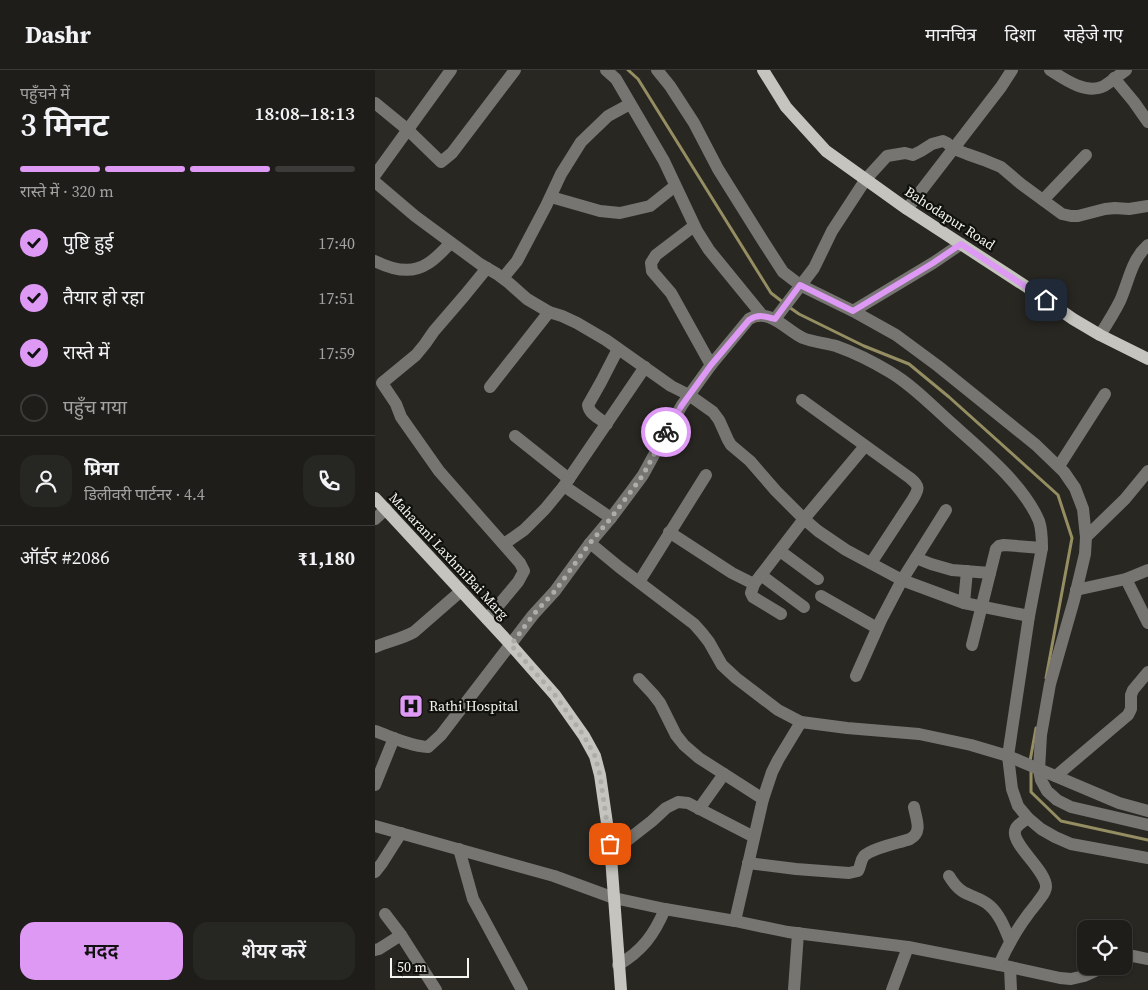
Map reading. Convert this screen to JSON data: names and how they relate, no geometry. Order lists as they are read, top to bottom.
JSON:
{
  "streets": {
    "main road": ["Bahodapur Road", "Maharani LaxhmiBai Marg"]
  },
  "places": {
    "hospital": ["Rathi Hospital"]
  },
  "scale_bar": "50 m",
  "page": {
    "header": "Dashr",
    "nav": ["मानचित्र", "दिशा", "सहेजे गए"],
    "heading": ["3 मिनट", "पहुँचने में", "18:08–18:13"],
    "panel": [
      "प्रिया",
      "डिलीवरी पार्टनर · 4.4",
      "ऑर्डर #2086",
      "₹1,180"
    ],
    "bar": "रास्ते में · 320 m",
    "list": [
      ["पुष्टि हुई", "17:40"],
      ["तैयार हो रहा", "17:51"],
      ["रास्ते में", "17:59"],
      "पहुँच गया"
    ],
    "buttons": ["मदद", "शेयर करें"],
    "scale": "50 m"
  }
}
